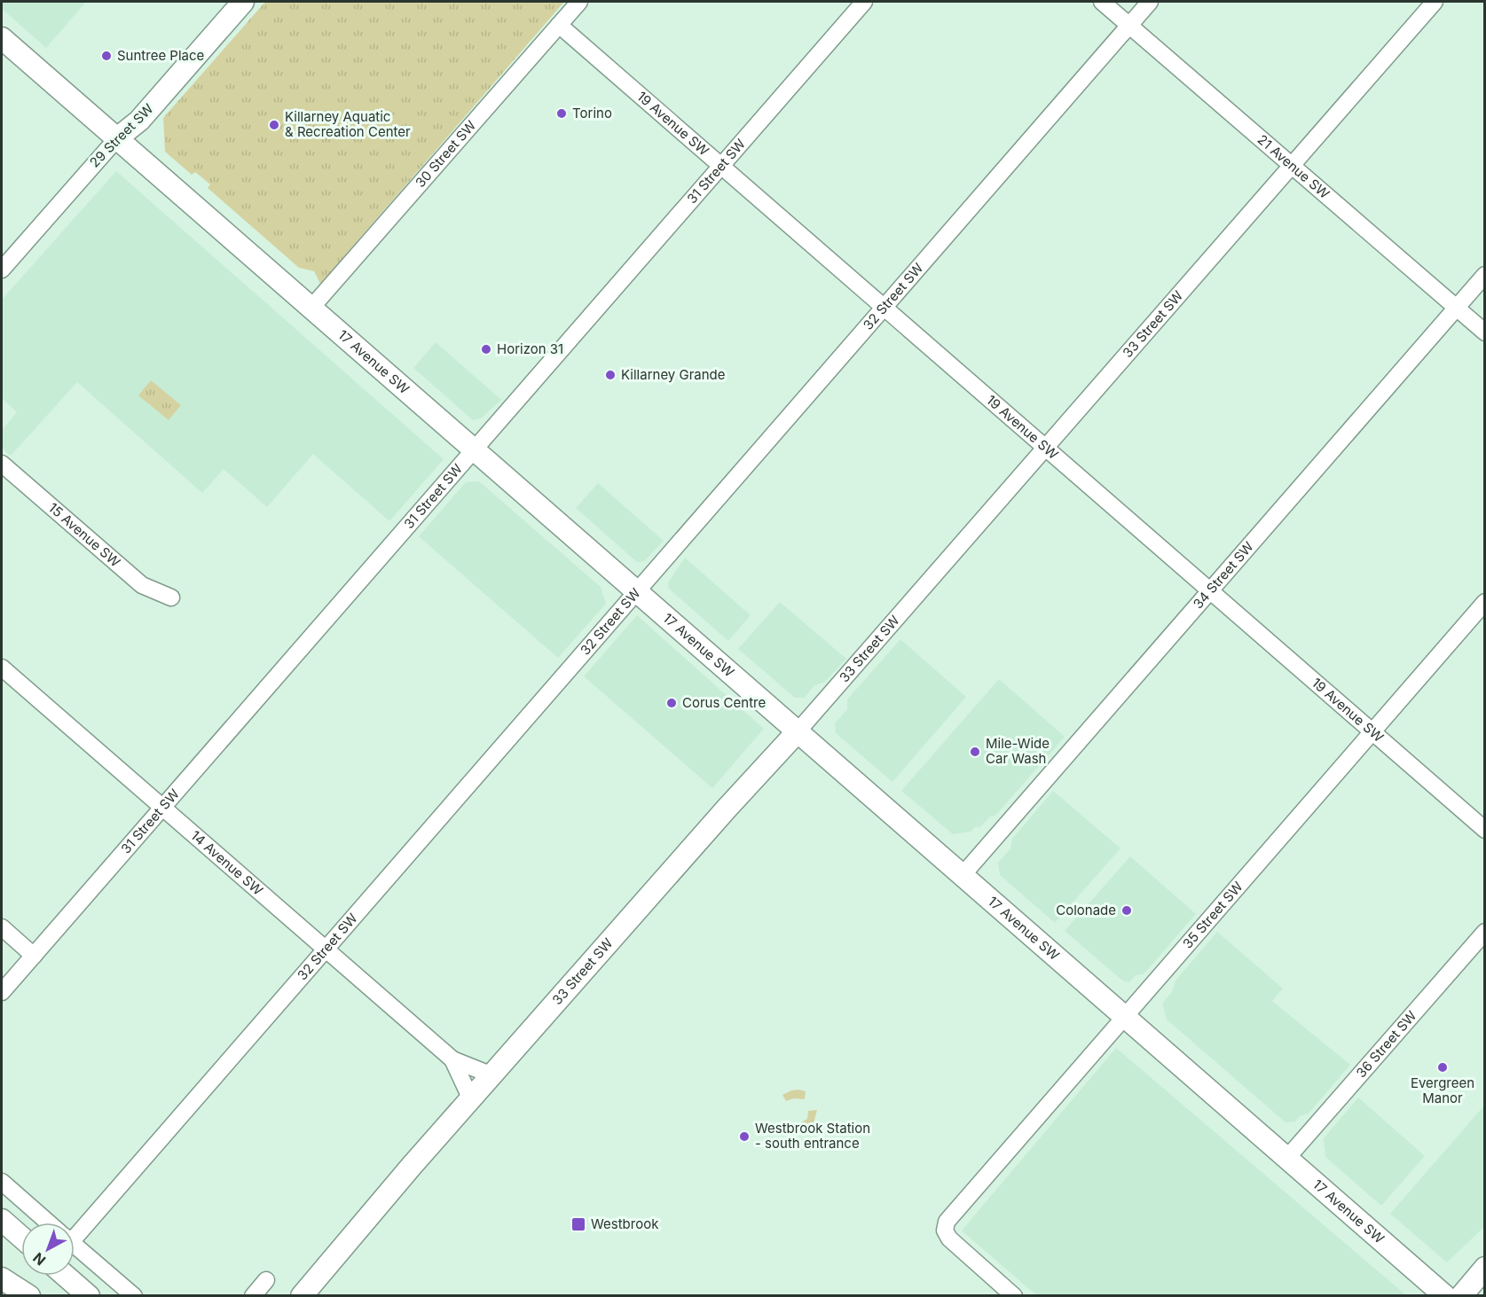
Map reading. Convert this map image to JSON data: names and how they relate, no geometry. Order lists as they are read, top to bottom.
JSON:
{
  "streets": {
    "main road": ["29 Street SW", "33 Street SW", "17 Avenue SW"],
    "street": [
      "19 Avenue SW",
      "30 Street SW",
      "21 Avenue SW",
      "31 Street SW",
      "32 Street SW",
      "15 Avenue SW",
      "34 Street SW",
      "14 Avenue SW",
      "35 Street SW",
      "36 Street SW"
    ]
  },
  "crossings": [
    ["19 Avenue SW", "30 Street SW"],
    ["19 Avenue SW", "31 Street SW"],
    ["19 Avenue SW", "32 Street SW"],
    ["19 Avenue SW", "33 Street SW"],
    ["19 Avenue SW", "34 Street SW"],
    ["19 Avenue SW", "35 Street SW"],
    ["29 Street SW", "17 Avenue SW"],
    ["30 Street SW", "17 Avenue SW"],
    ["21 Avenue SW", "32 Street SW"],
    ["21 Avenue SW", "33 Street SW"],
    ["21 Avenue SW", "34 Street SW"],
    ["31 Street SW", "17 Avenue SW"],
    ["31 Street SW", "14 Avenue SW"],
    ["32 Street SW", "17 Avenue SW"],
    ["32 Street SW", "14 Avenue SW"],
    ["33 Street SW", "17 Avenue SW"],
    ["33 Street SW", "14 Avenue SW"],
    ["17 Avenue SW", "34 Street SW"],
    ["17 Avenue SW", "35 Street SW"],
    ["17 Avenue SW", "36 Street SW"]
  ],
  "places": {
    "other": [
      "Suntree Place",
      "Torino",
      "Killarney Aquatic & Recreation Center",
      "Horizon 31",
      "Killarney Grande",
      "Corus Centre",
      "Mile-Wide Car Wash",
      "Colonade",
      "Evergreen Manor",
      "Westbrook Station - south entrance"
    ],
    "transit": ["Westbrook"]
  },
  "north": "bottom left"
}
